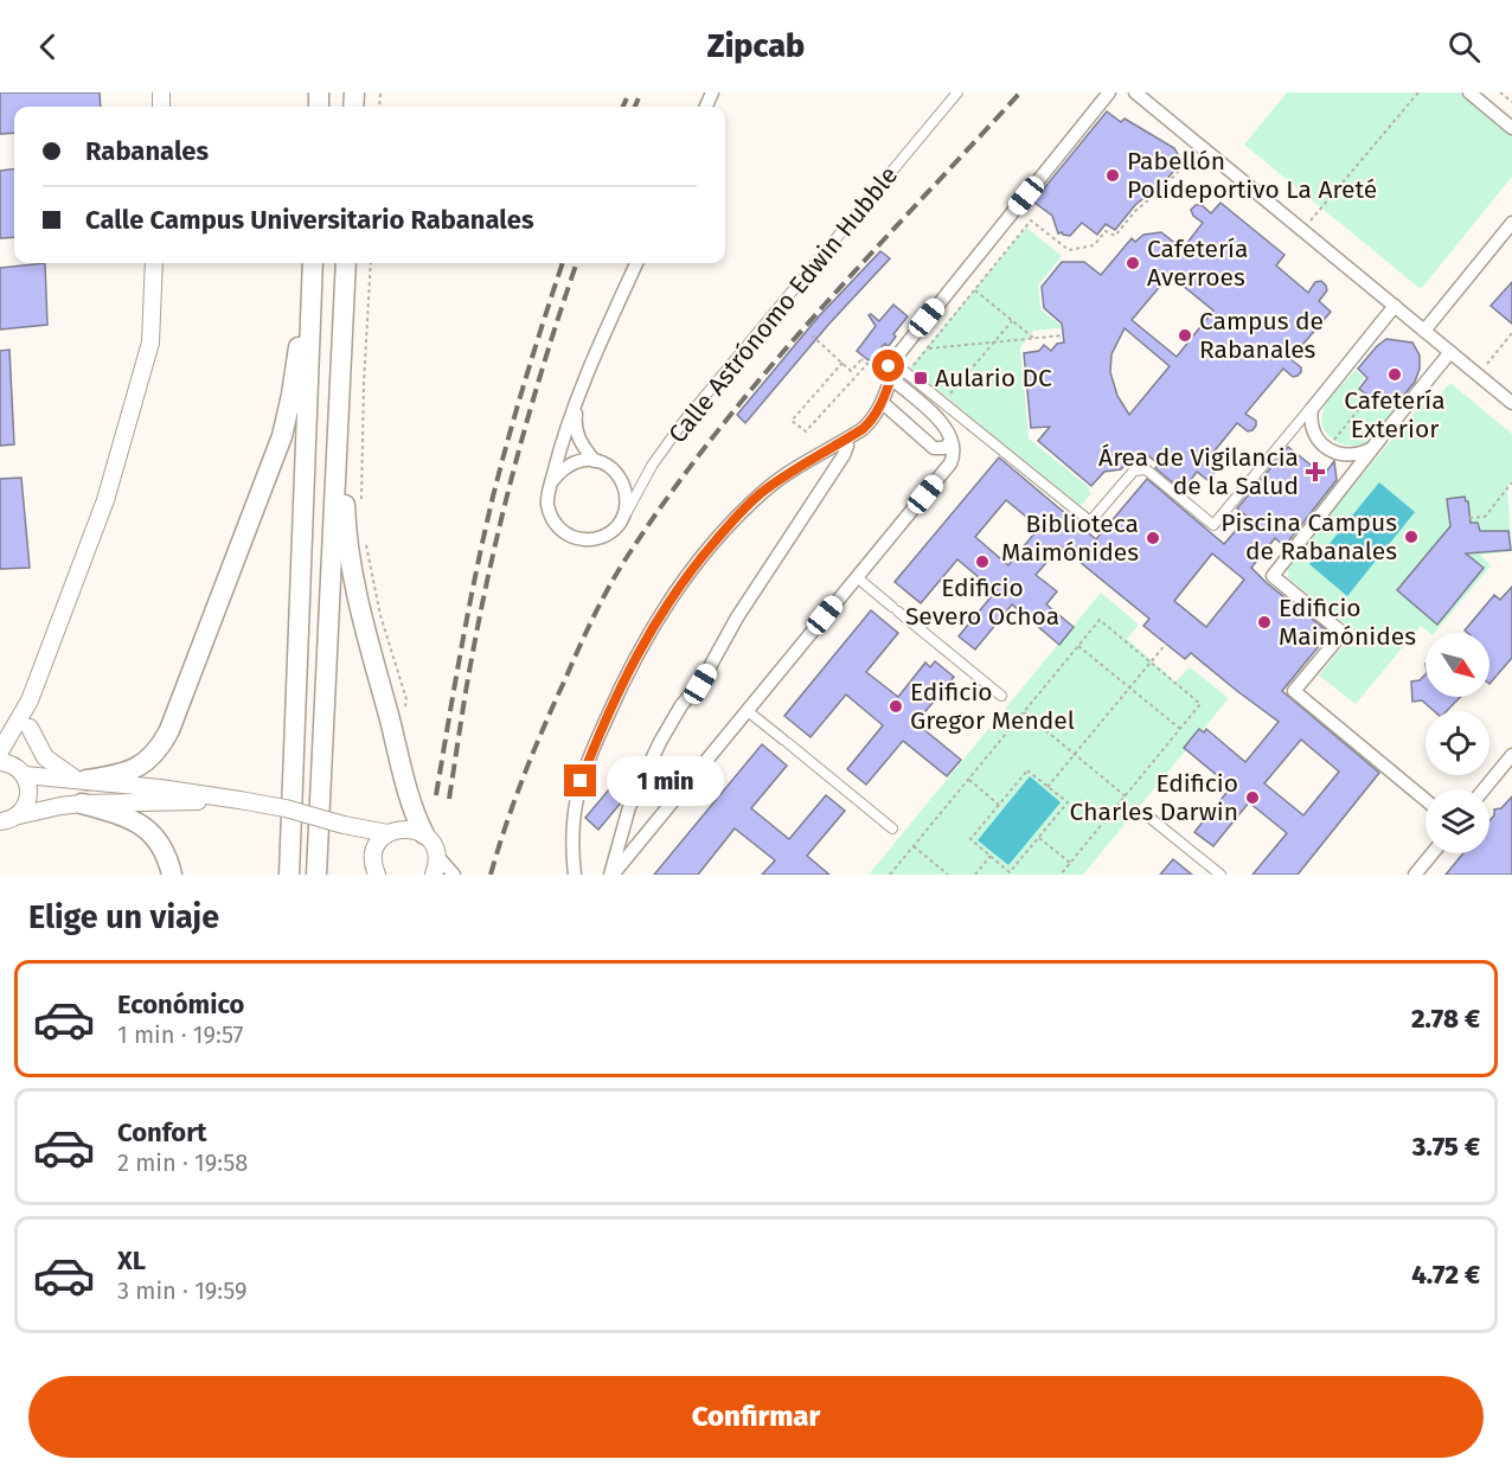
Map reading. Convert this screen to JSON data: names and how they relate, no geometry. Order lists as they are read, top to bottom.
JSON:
{
  "streets": {
    "street": ["Calle Astrónomo Edwin Hubble"]
  },
  "places": {
    "other": [
      "Pabellón Polideportivo La Areté",
      "Cafetería Averroes",
      "Campus de Rabanales",
      "Cafetería Exterior",
      "Piscina Campus de Rabanales",
      "Biblioteca Maimónides",
      "Edificio Severo Ochoa",
      "Edificio Maimónides",
      "Edificio Gregor Mendel",
      "Edificio Charles Darwin"
    ],
    "transit": ["Aulario DC"],
    "health": ["Área de Vigilancia de la Salud"]
  },
  "north": "bottom right",
  "page": {
    "header": "Zipcab",
    "banner": ["Rabanales", "Calle Campus Universitario Rabanales"],
    "bubble": "1 min",
    "heading": "Elige un viaje",
    "list": [
      {
        "name": "Económico",
        "note": "1 min · 19:57",
        "value": "2.78 €"
      },
      {
        "name": "Confort",
        "note": "2 min · 19:58",
        "value": "3.75 €"
      },
      {
        "name": "XL",
        "note": "3 min · 19:59",
        "value": "4.72 €"
      }
    ],
    "buttons": "Confirmar"
  }
}
